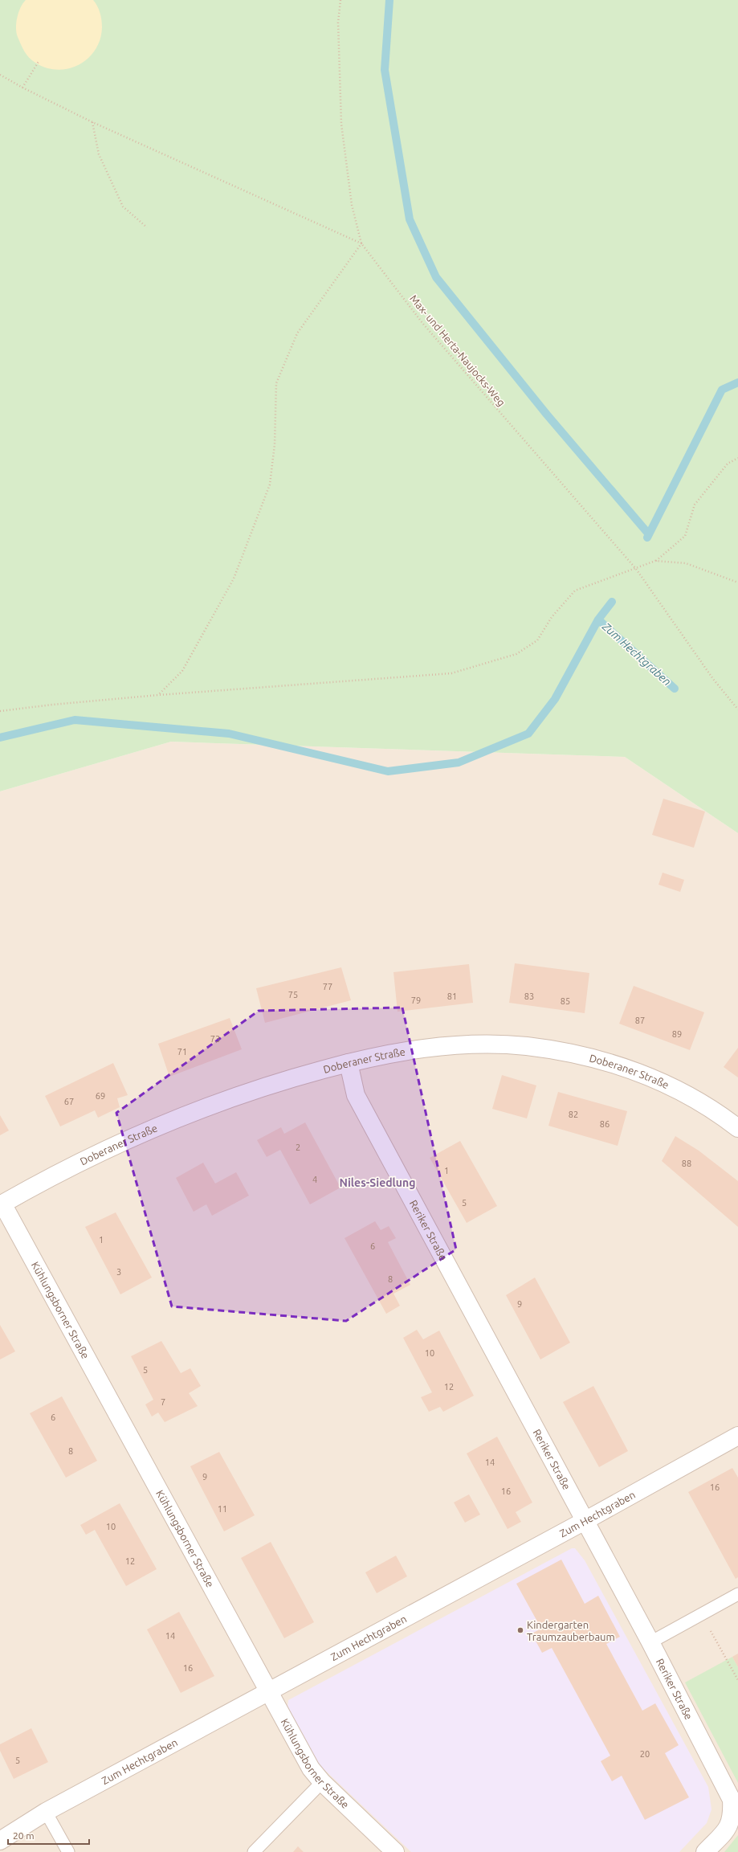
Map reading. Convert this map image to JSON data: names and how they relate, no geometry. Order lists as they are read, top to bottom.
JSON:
{
  "streets": {
    "street": [
      "Doberaner Straße",
      "Reriker Straße",
      "Kühlungsborner Straße",
      "Zum Hechtgraben"
    ],
    "path": ["Max- und Herta-Naujocks-Weg"]
  },
  "crossings": [
    ["Doberaner Straße", "Reriker Straße"],
    ["Doberaner Straße", "Kühlungsborner Straße"],
    ["Reriker Straße", "Zum Hechtgraben"],
    ["Kühlungsborner Straße", "Zum Hechtgraben"]
  ],
  "districts": ["Niles-Siedlung"],
  "water": ["Zum Hechtgraben"],
  "places": ["Kindergarten Traumzauberbaum"],
  "house_numbers": [
    "77",
    "75",
    "81",
    "83",
    "79",
    "85",
    "87",
    "89",
    "73",
    "71",
    "69",
    "67",
    "82",
    "86",
    "2",
    "88",
    "1",
    "4",
    "5",
    "1",
    "6",
    "3",
    "8",
    "9",
    "10",
    "5",
    "12",
    "7",
    "6",
    "8",
    "14",
    "9",
    "16",
    "16",
    "11",
    "10",
    "12",
    "14",
    "16",
    "20",
    "5"
  ],
  "scale_bar": "20 m"
}
